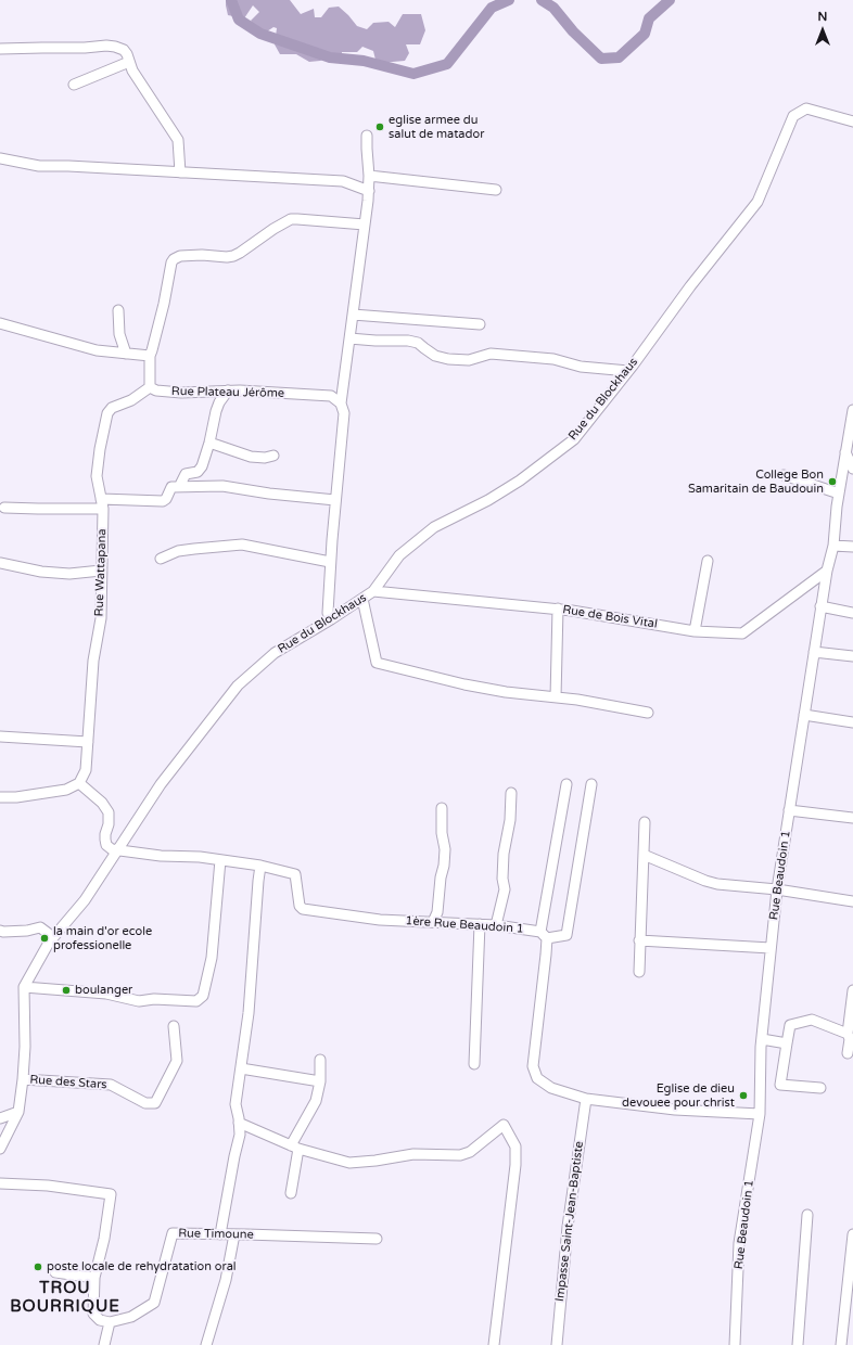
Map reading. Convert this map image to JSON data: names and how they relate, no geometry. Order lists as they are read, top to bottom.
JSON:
{
  "streets": {
    "street": [
      "Rue Plateau Jérôme",
      "Rue du Blockhaus",
      "Rue Wattapana",
      "Rue de Bois Vital",
      "Rue Beaudoin 1",
      "1ère Rue Beaudoin 1",
      "Rue des Stars",
      "Impasse Saint-Jean-Baptiste",
      "Rue Timoune"
    ]
  },
  "crossings": [
    ["Rue Plateau Jérôme", "Rue Wattapana"],
    ["Rue du Blockhaus", "Rue de Bois Vital"],
    ["Rue du Blockhaus", "1ère Rue Beaudoin 1"],
    ["Rue de Bois Vital", "Rue Beaudoin 1"]
  ],
  "districts": ["TROU BOURRIQUE"],
  "places": [
    "eglise armee du salut de matador",
    "College Bon Samaritain de Baudouin",
    "la main d'or ecole professionelle",
    "boulanger",
    "Eglise de dieu devouee pour christ",
    "poste locale de rehydratation oral"
  ],
  "north": "top"
}
